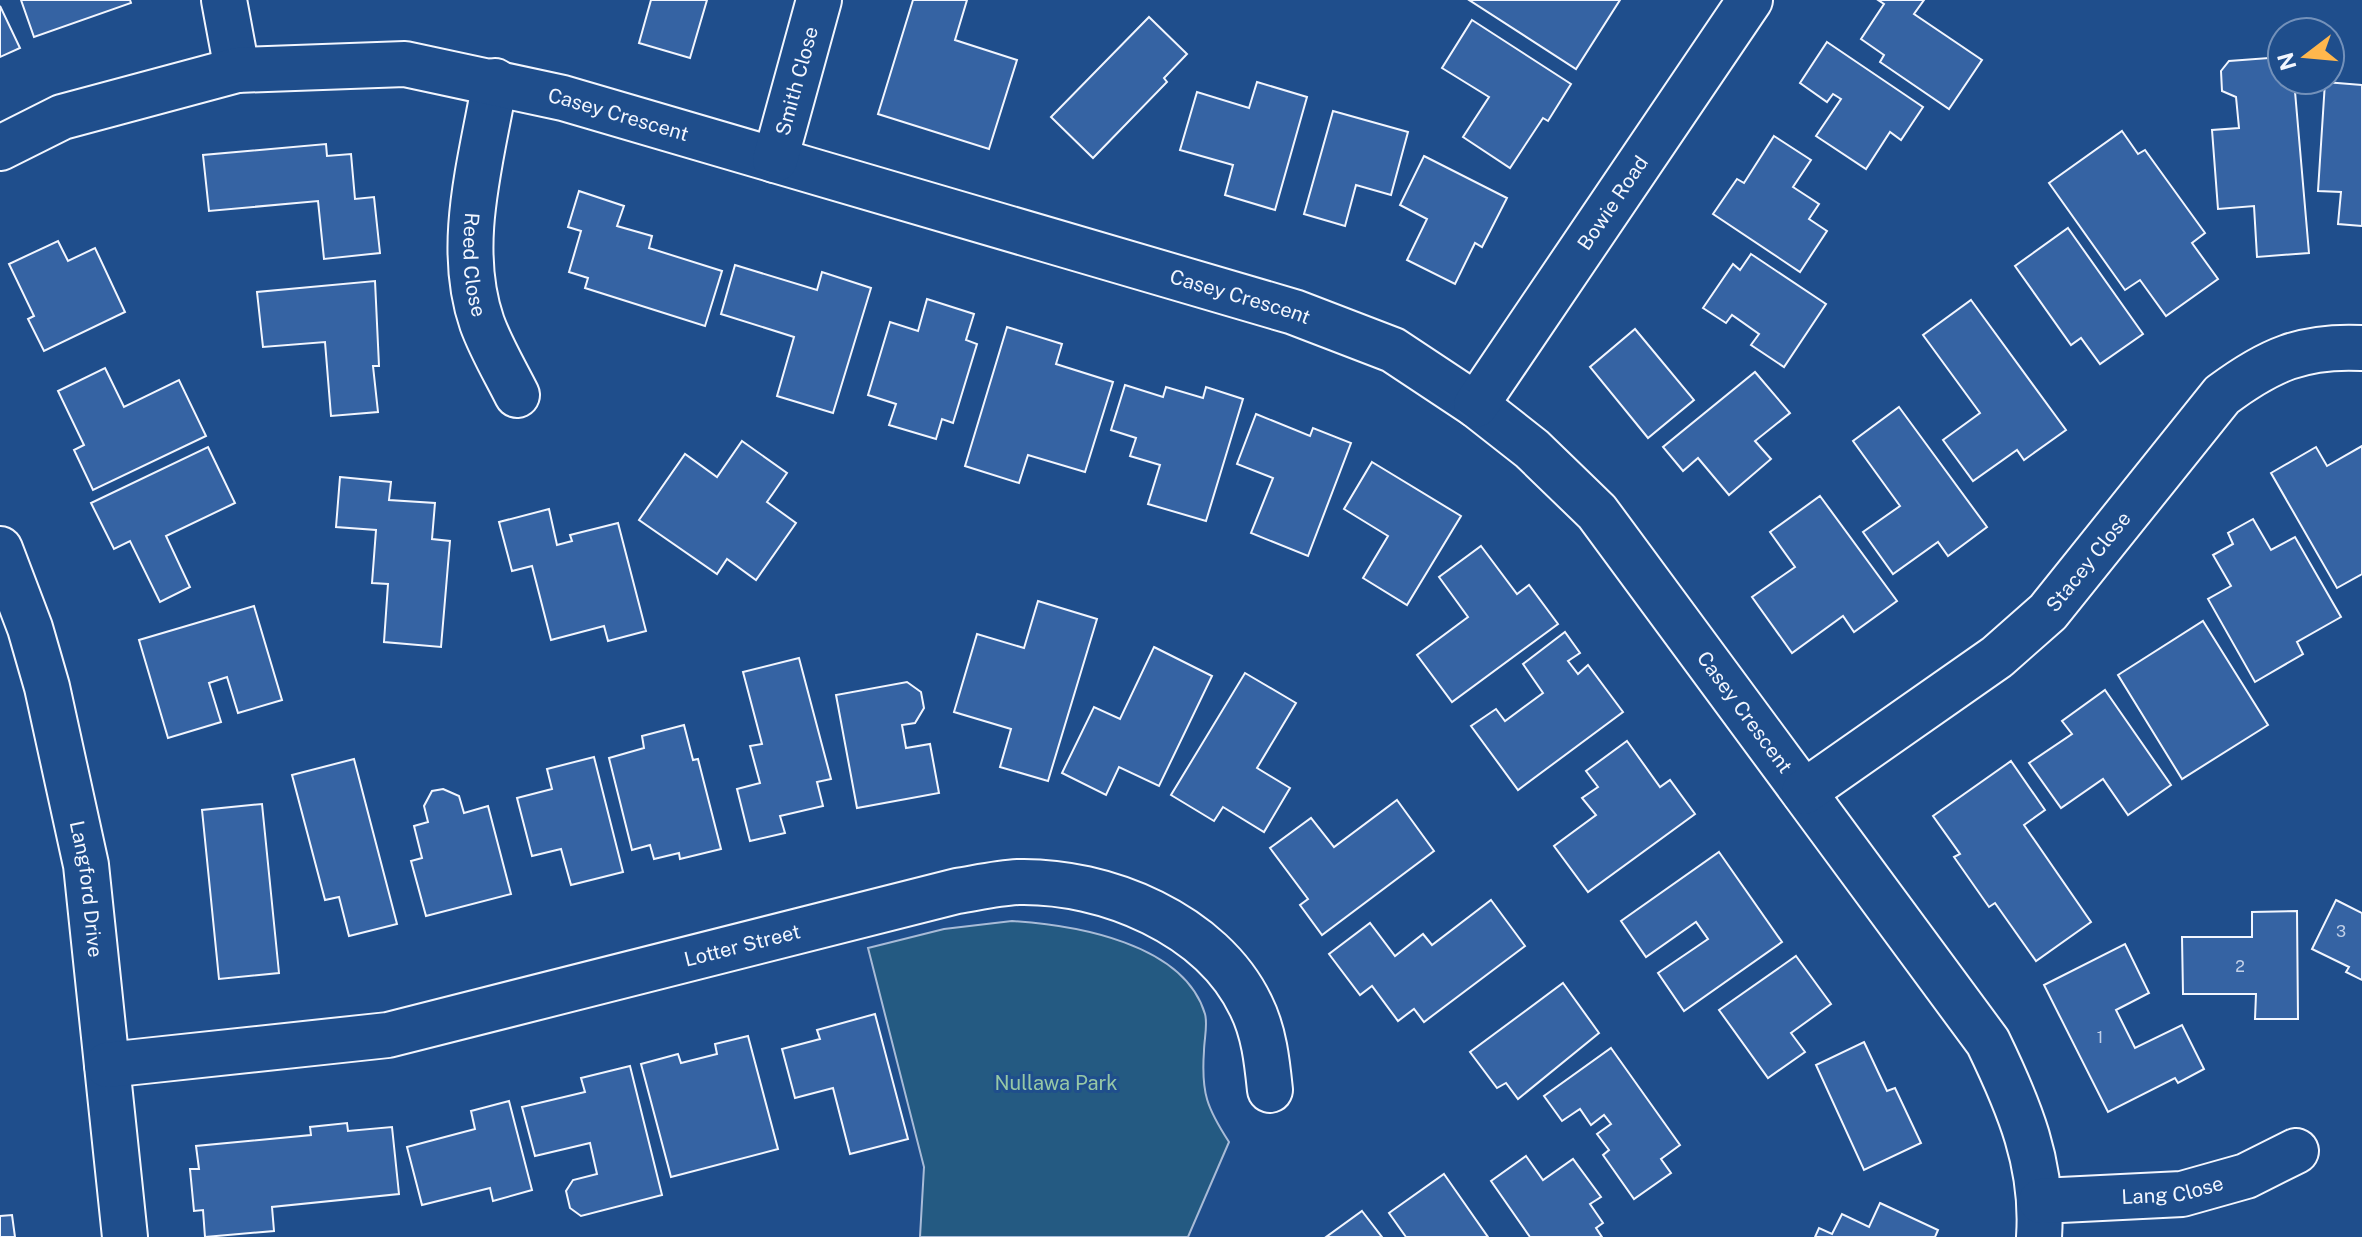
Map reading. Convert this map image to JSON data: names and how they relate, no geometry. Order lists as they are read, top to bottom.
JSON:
{
  "streets": {
    "street": [
      "Smith Close",
      "Casey Crescent",
      "Bowie Road",
      "Reed Close",
      "Stacey Close",
      "Langford Drive",
      "Lotter Street",
      "Lang Close"
    ]
  },
  "crossings": [
    ["Smith Close", "Casey Crescent"],
    ["Casey Crescent", "Bowie Road"],
    ["Casey Crescent", "Reed Close"],
    ["Casey Crescent", "Stacey Close"],
    ["Casey Crescent", "Lang Close"],
    ["Langford Drive", "Lotter Street"]
  ],
  "parks": ["Nullawa Park"],
  "house_numbers": ["3", "2", "1"],
  "north": "left"
}
